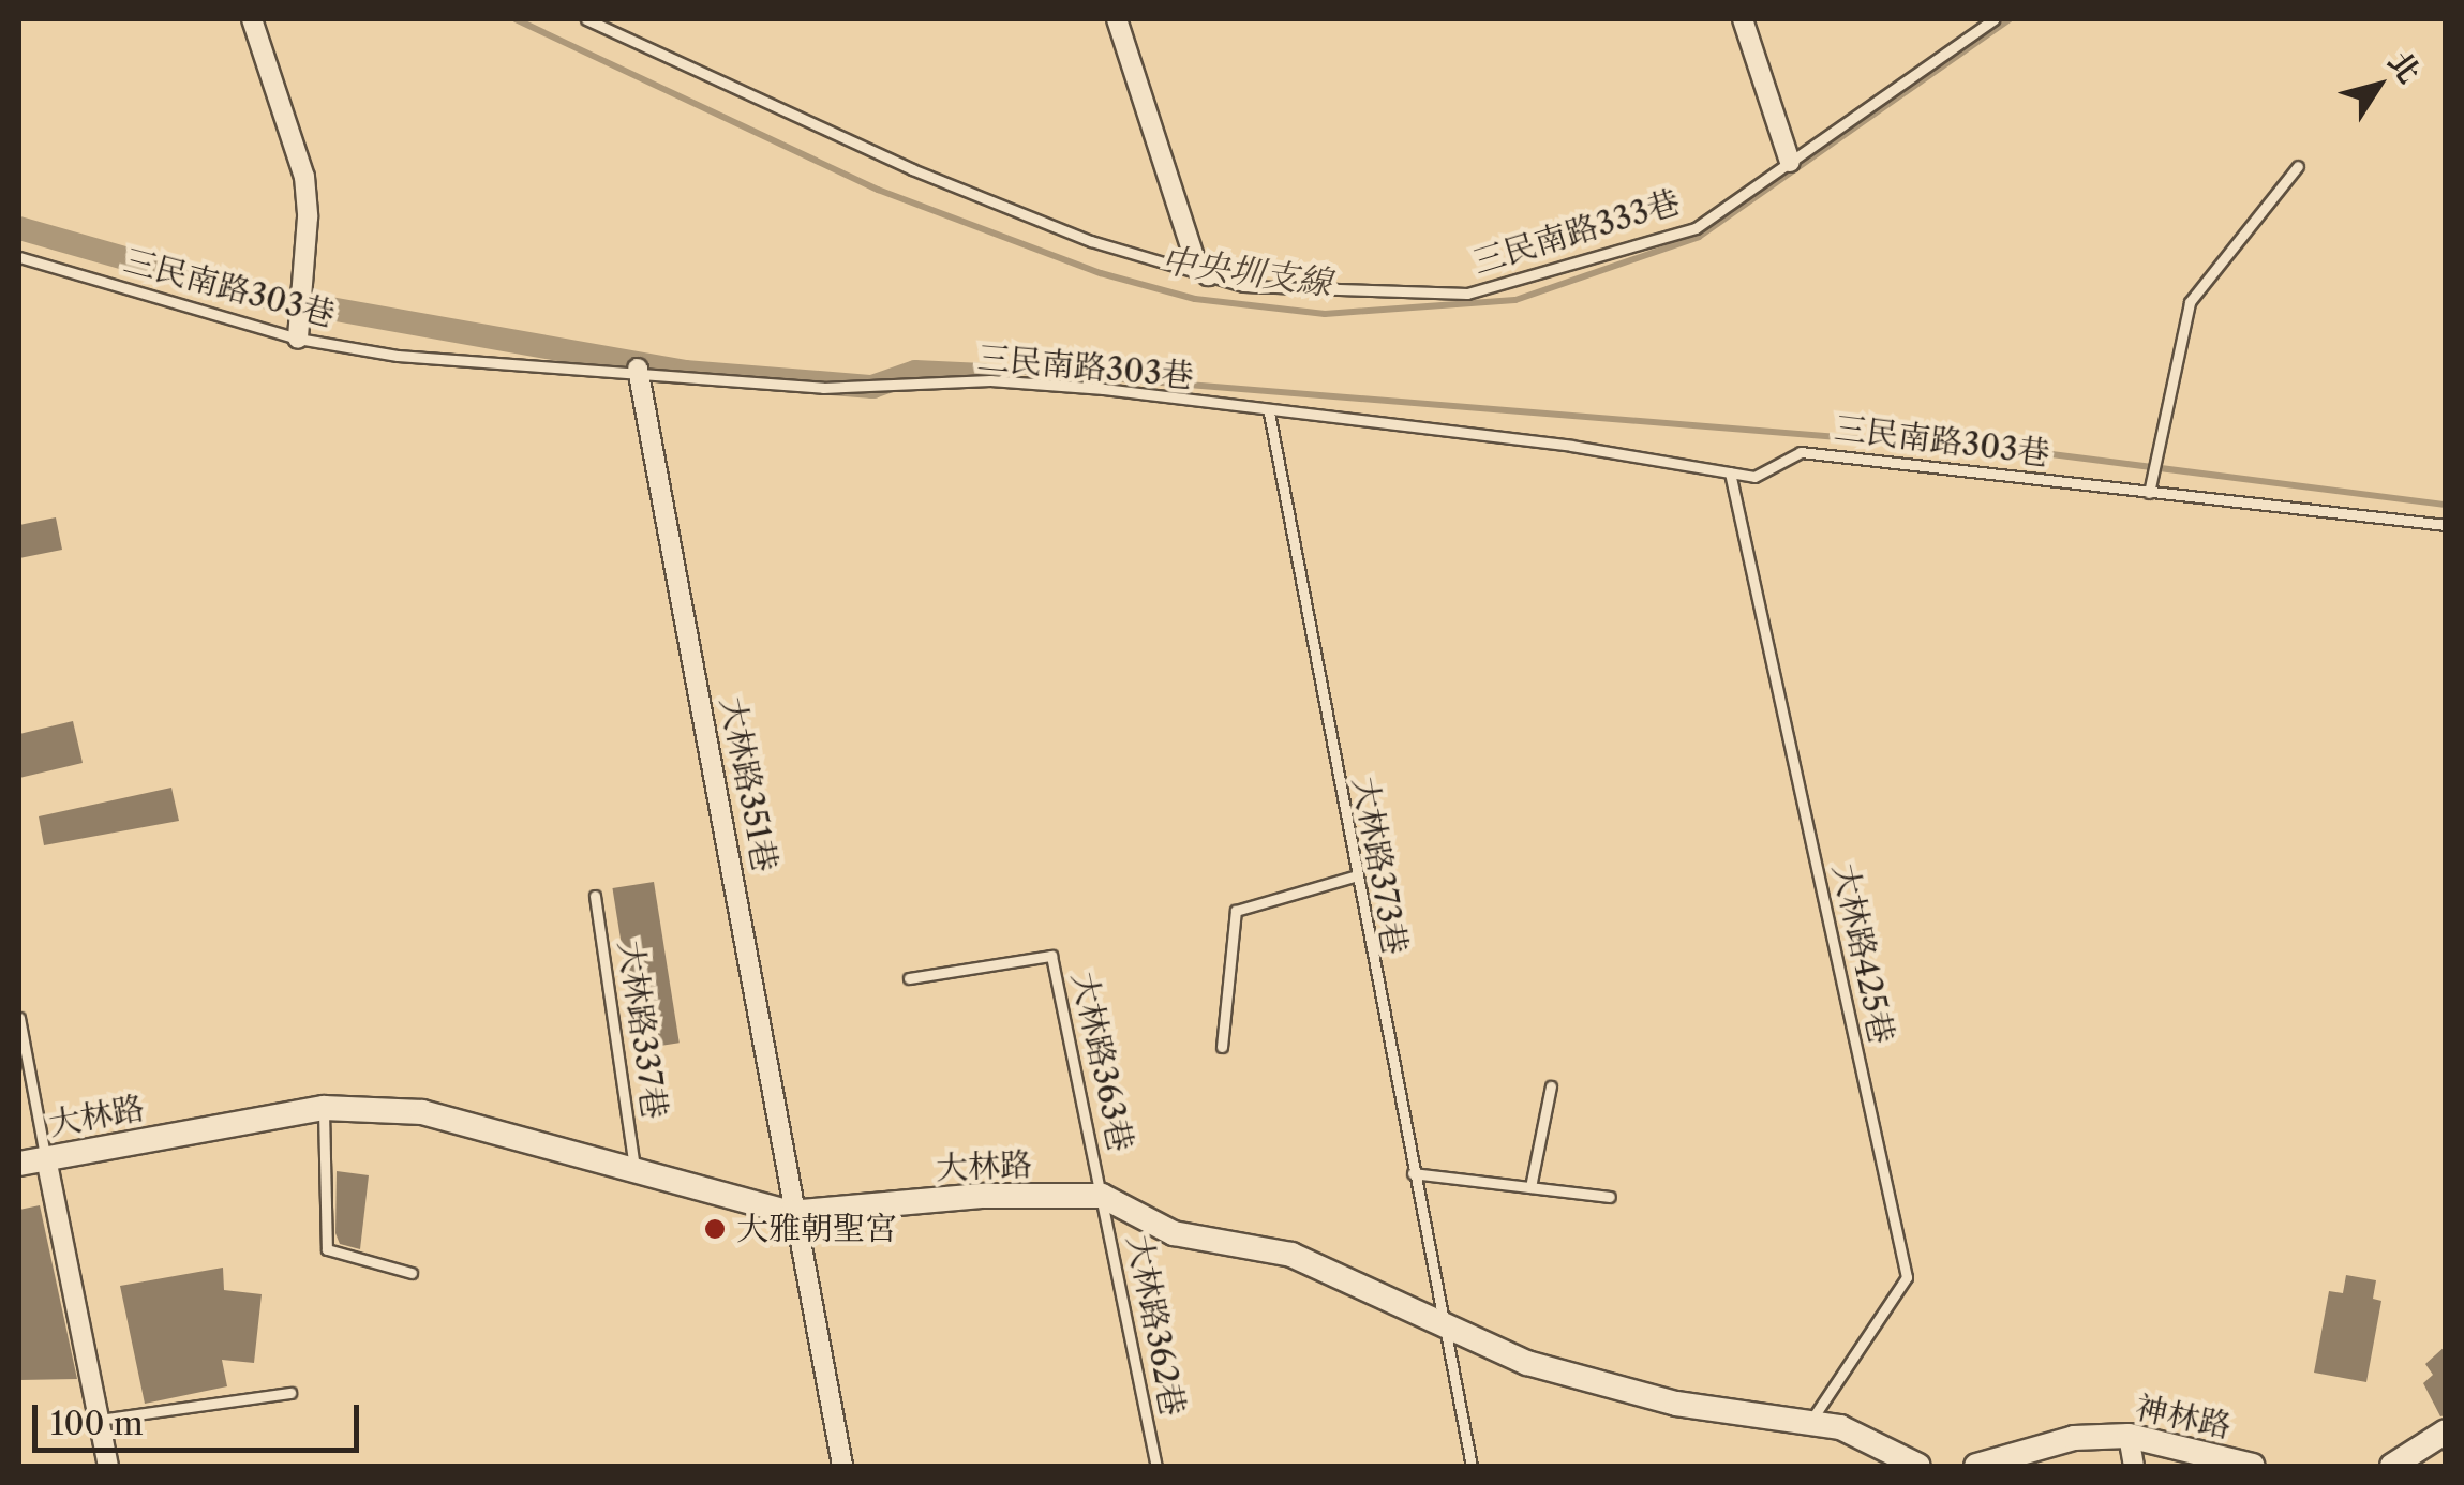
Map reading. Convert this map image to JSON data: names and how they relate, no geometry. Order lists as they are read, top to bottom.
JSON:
{
  "streets": {
    "street": ["大林路351巷", "大林路", "神林路"],
    "lane": [
      "三民南路333巷",
      "三民南路303巷",
      "大林路373巷",
      "大林路425巷",
      "大林路337巷",
      "大林路363巷",
      "大林路362巷"
    ]
  },
  "crossings": [
    ["三民南路303巷", "大林路351巷"],
    ["三民南路303巷", "大林路373巷"],
    ["三民南路303巷", "大林路425巷"],
    ["大林路351巷", "大林路"],
    ["大林路373巷", "大林路"],
    ["大林路425巷", "大林路"],
    ["大林路337巷", "大林路"],
    ["大林路363巷", "大林路"],
    ["大林路363巷", "大林路362巷"],
    ["大林路", "大林路362巷"]
  ],
  "water": ["中央圳支線"],
  "places": ["大雅朝聖宮"],
  "scale_bar": "100 m",
  "north": "top right"
}
